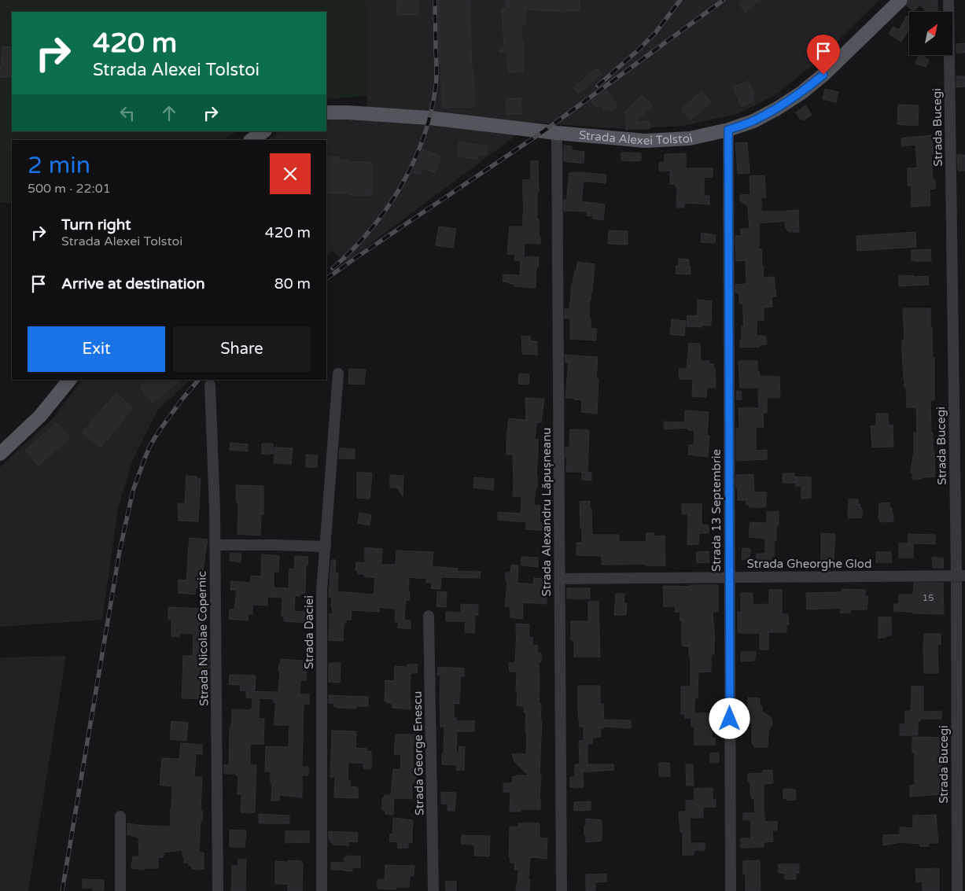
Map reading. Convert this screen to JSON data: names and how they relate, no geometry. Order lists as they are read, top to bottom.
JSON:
{
  "streets": {
    "main road": ["Strada Alexei Tolstoi"],
    "street": [
      "Strada Bucegi",
      "Strada 13 Septembrie",
      "Strada Alexandru Lăpușneanu",
      "Strada Gheorghe Glod",
      "Strada Daciei",
      "Strada Nicolae Copernic",
      "Strada George Enescu"
    ]
  },
  "crossings": [
    ["Strada Bucegi", "Strada Gheorghe Glod"],
    ["Strada Alexei Tolstoi", "Strada 13 Septembrie"],
    ["Strada Alexei Tolstoi", "Strada Alexandru Lăpușneanu"],
    ["Strada 13 Septembrie", "Strada Gheorghe Glod"],
    ["Strada Alexandru Lăpușneanu", "Strada Gheorghe Glod"]
  ],
  "house_numbers": ["15"],
  "north": "top right",
  "page": {
    "turn": ["420 m", "Strada Alexei Tolstoi"],
    "heading": ["2 min", "500 m · 22:01"],
    "list": [
      {
        "name": "Turn right",
        "note": "Strada Alexei Tolstoi",
        "value": "420 m"
      },
      {
        "name": "Arrive at destination",
        "value": "80 m"
      }
    ],
    "buttons": ["Exit", "Share"]
  }
}
